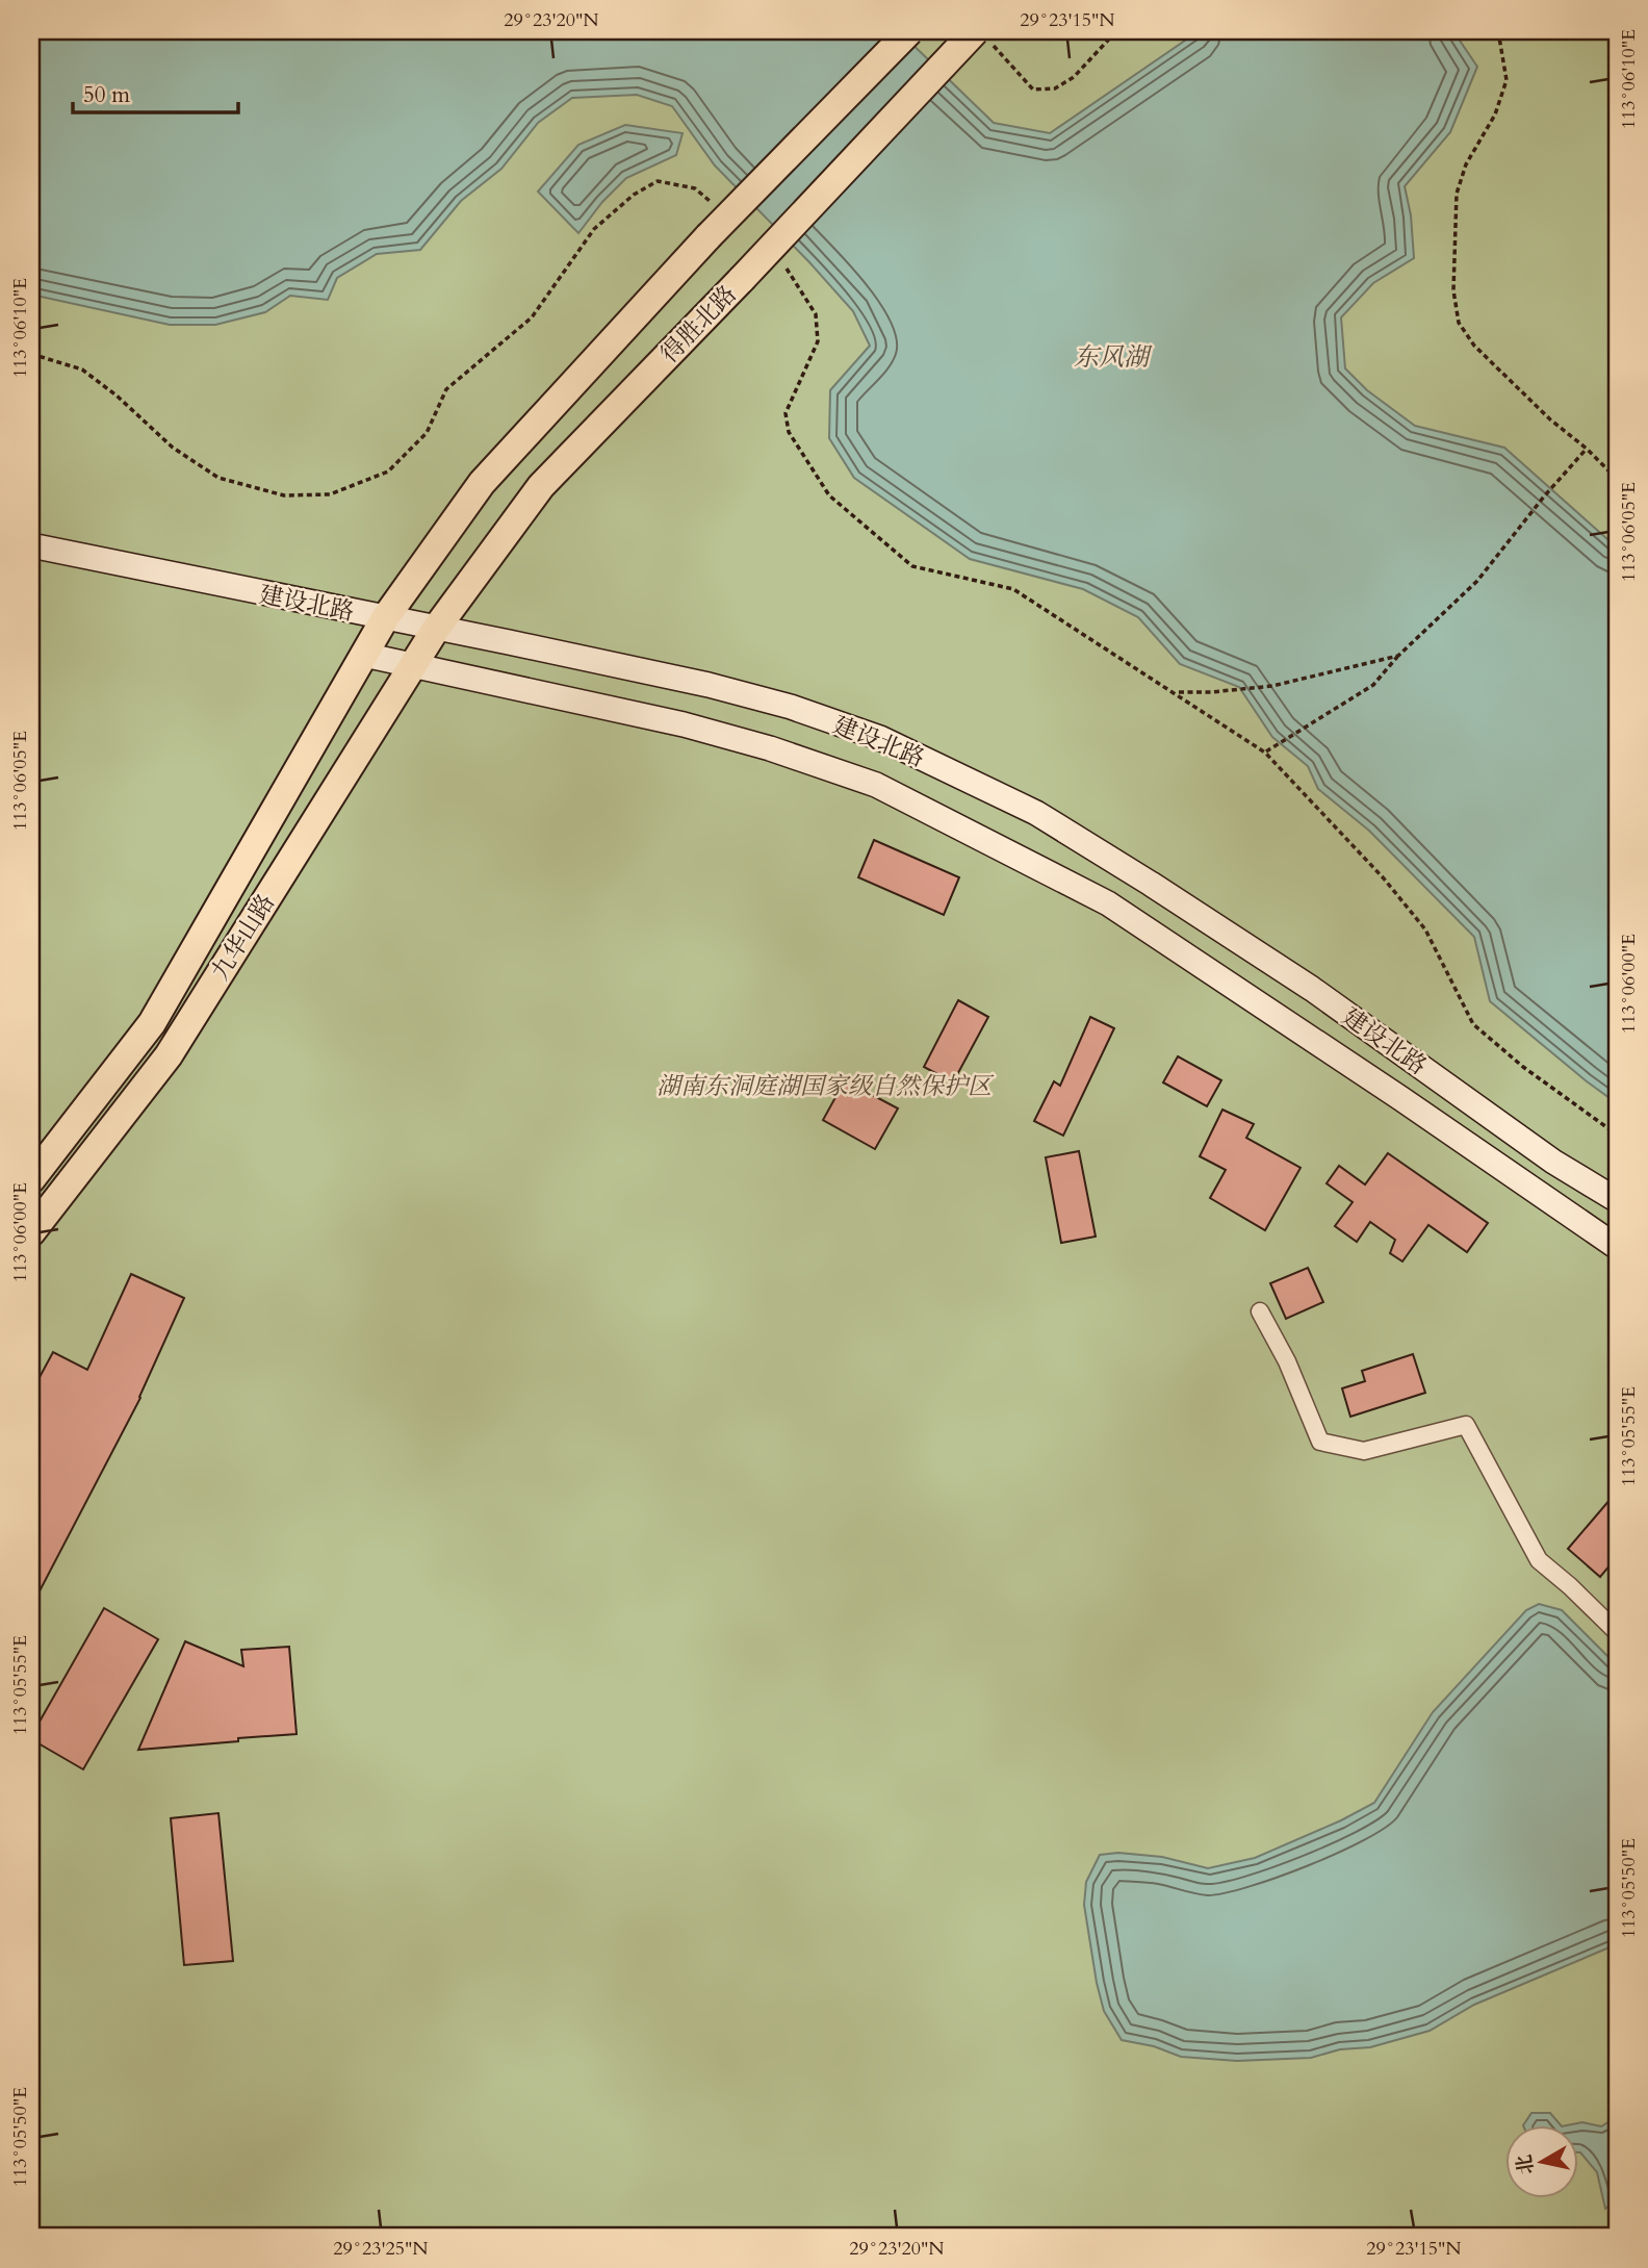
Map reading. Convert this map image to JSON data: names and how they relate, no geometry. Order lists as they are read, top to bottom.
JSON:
{
  "streets": {
    "main road": ["得胜北路", "建设北路", "九华山路"]
  },
  "crossings": [
    ["得胜北路", "建设北路"],
    ["得胜北路", "九华山路"],
    ["建设北路", "九华山路"]
  ],
  "water": ["东风湖"],
  "parks": ["湖南东洞庭湖国家级自然保护区"],
  "scale_bar": "50 m",
  "north": "left",
  "coordinates": [
    "29°23'20\"N",
    "29°23'15\"N",
    "113°06'10\"E",
    "113°06'05\"E",
    "113°06'00\"E",
    "113°05'55\"E",
    "113°05'50\"E",
    "29°23'25\"N"
  ]
}
